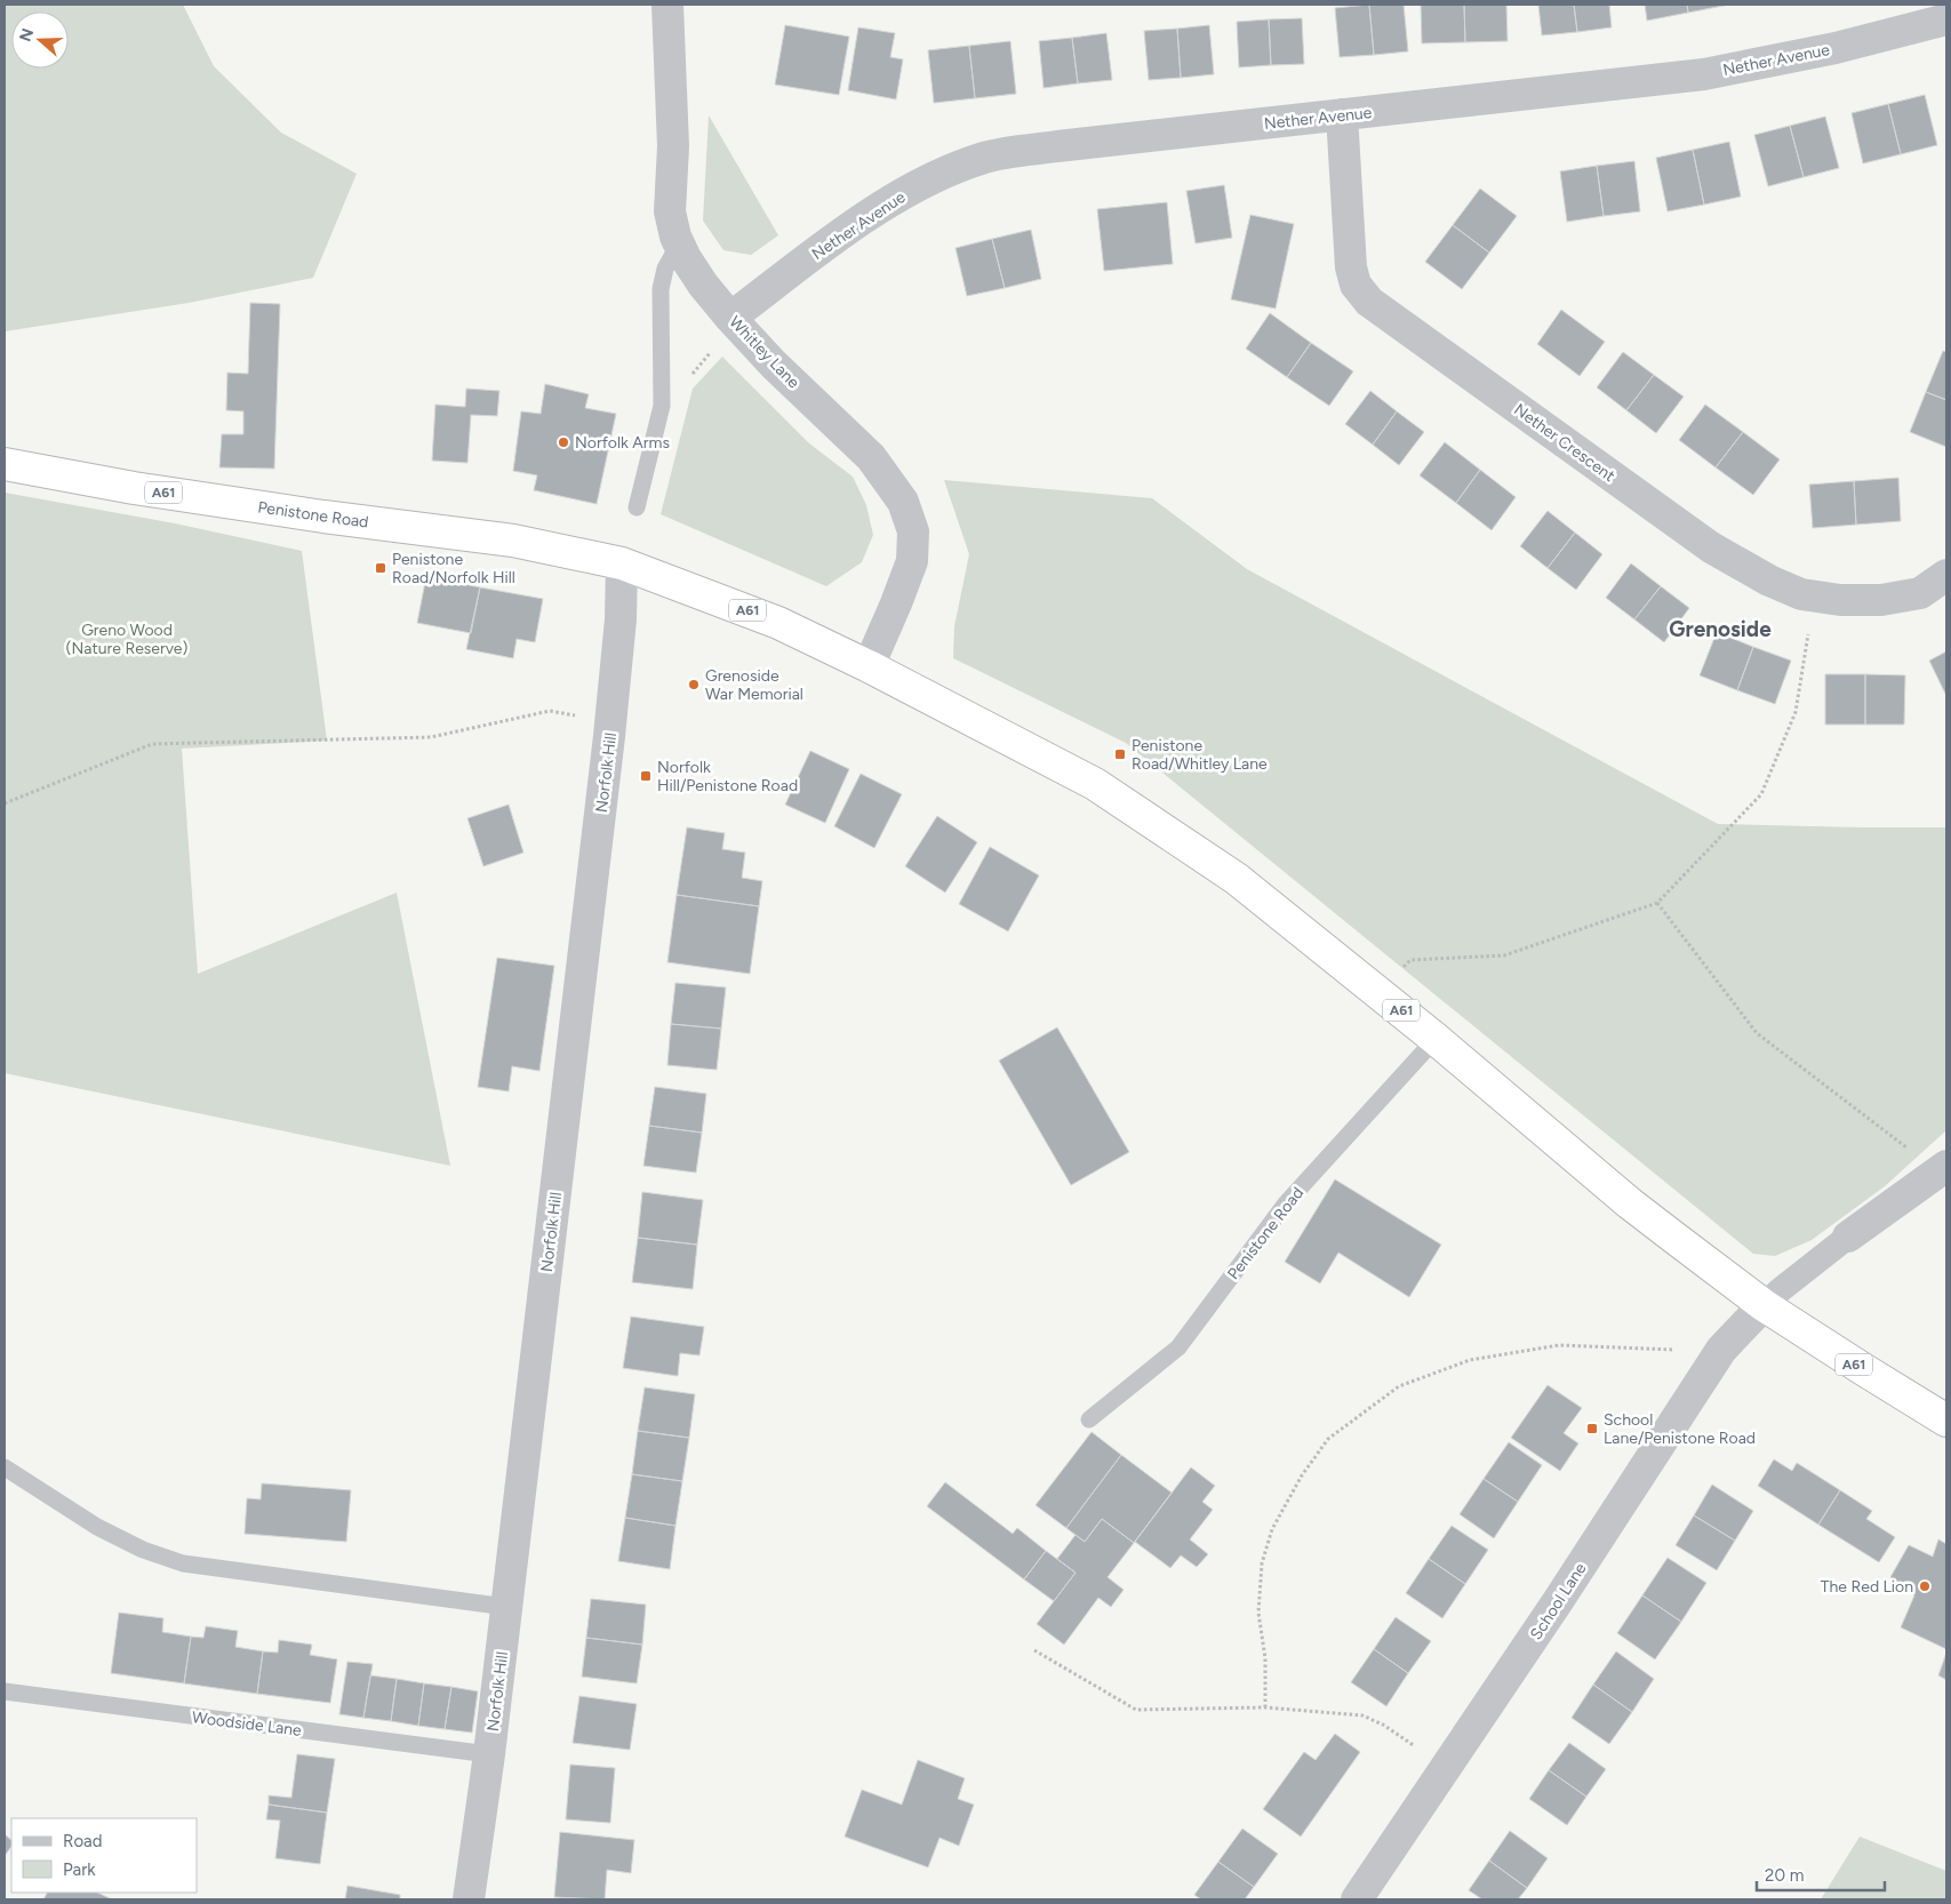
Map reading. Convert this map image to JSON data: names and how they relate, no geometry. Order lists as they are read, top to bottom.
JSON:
{
  "streets": {
    "highway": ["A61", "Penistone Road"],
    "street": [
      "Nether Avenue",
      "Whitley Lane",
      "Nether Crescent",
      "Norfolk Hill",
      "School Lane"
    ],
    "lane": ["Woodside Lane"]
  },
  "crossings": [
    ["Nether Avenue", "Whitley Lane"],
    ["Nether Avenue", "Nether Crescent"],
    ["Whitley Lane", "A61"],
    ["A61", "Penistone Road"],
    ["A61", "Norfolk Hill"],
    ["A61", "School Lane"],
    ["Penistone Road", "Norfolk Hill"],
    ["Norfolk Hill", "Woodside Lane"]
  ],
  "districts": ["Grenoside"],
  "parks": ["Greno Wood (Nature Reserve)"],
  "places": {
    "other": ["Norfolk Arms", "Grenoside War Memorial", "The Red Lion"],
    "transit": [
      "Penistone Road/Norfolk Hill",
      "Penistone Road/Whitley Lane",
      "Norfolk Hill/Penistone Road",
      "School Lane/Penistone Road"
    ]
  },
  "legend": ["Road", "Park"],
  "scale_bar": "20 m",
  "north": "left"
}
